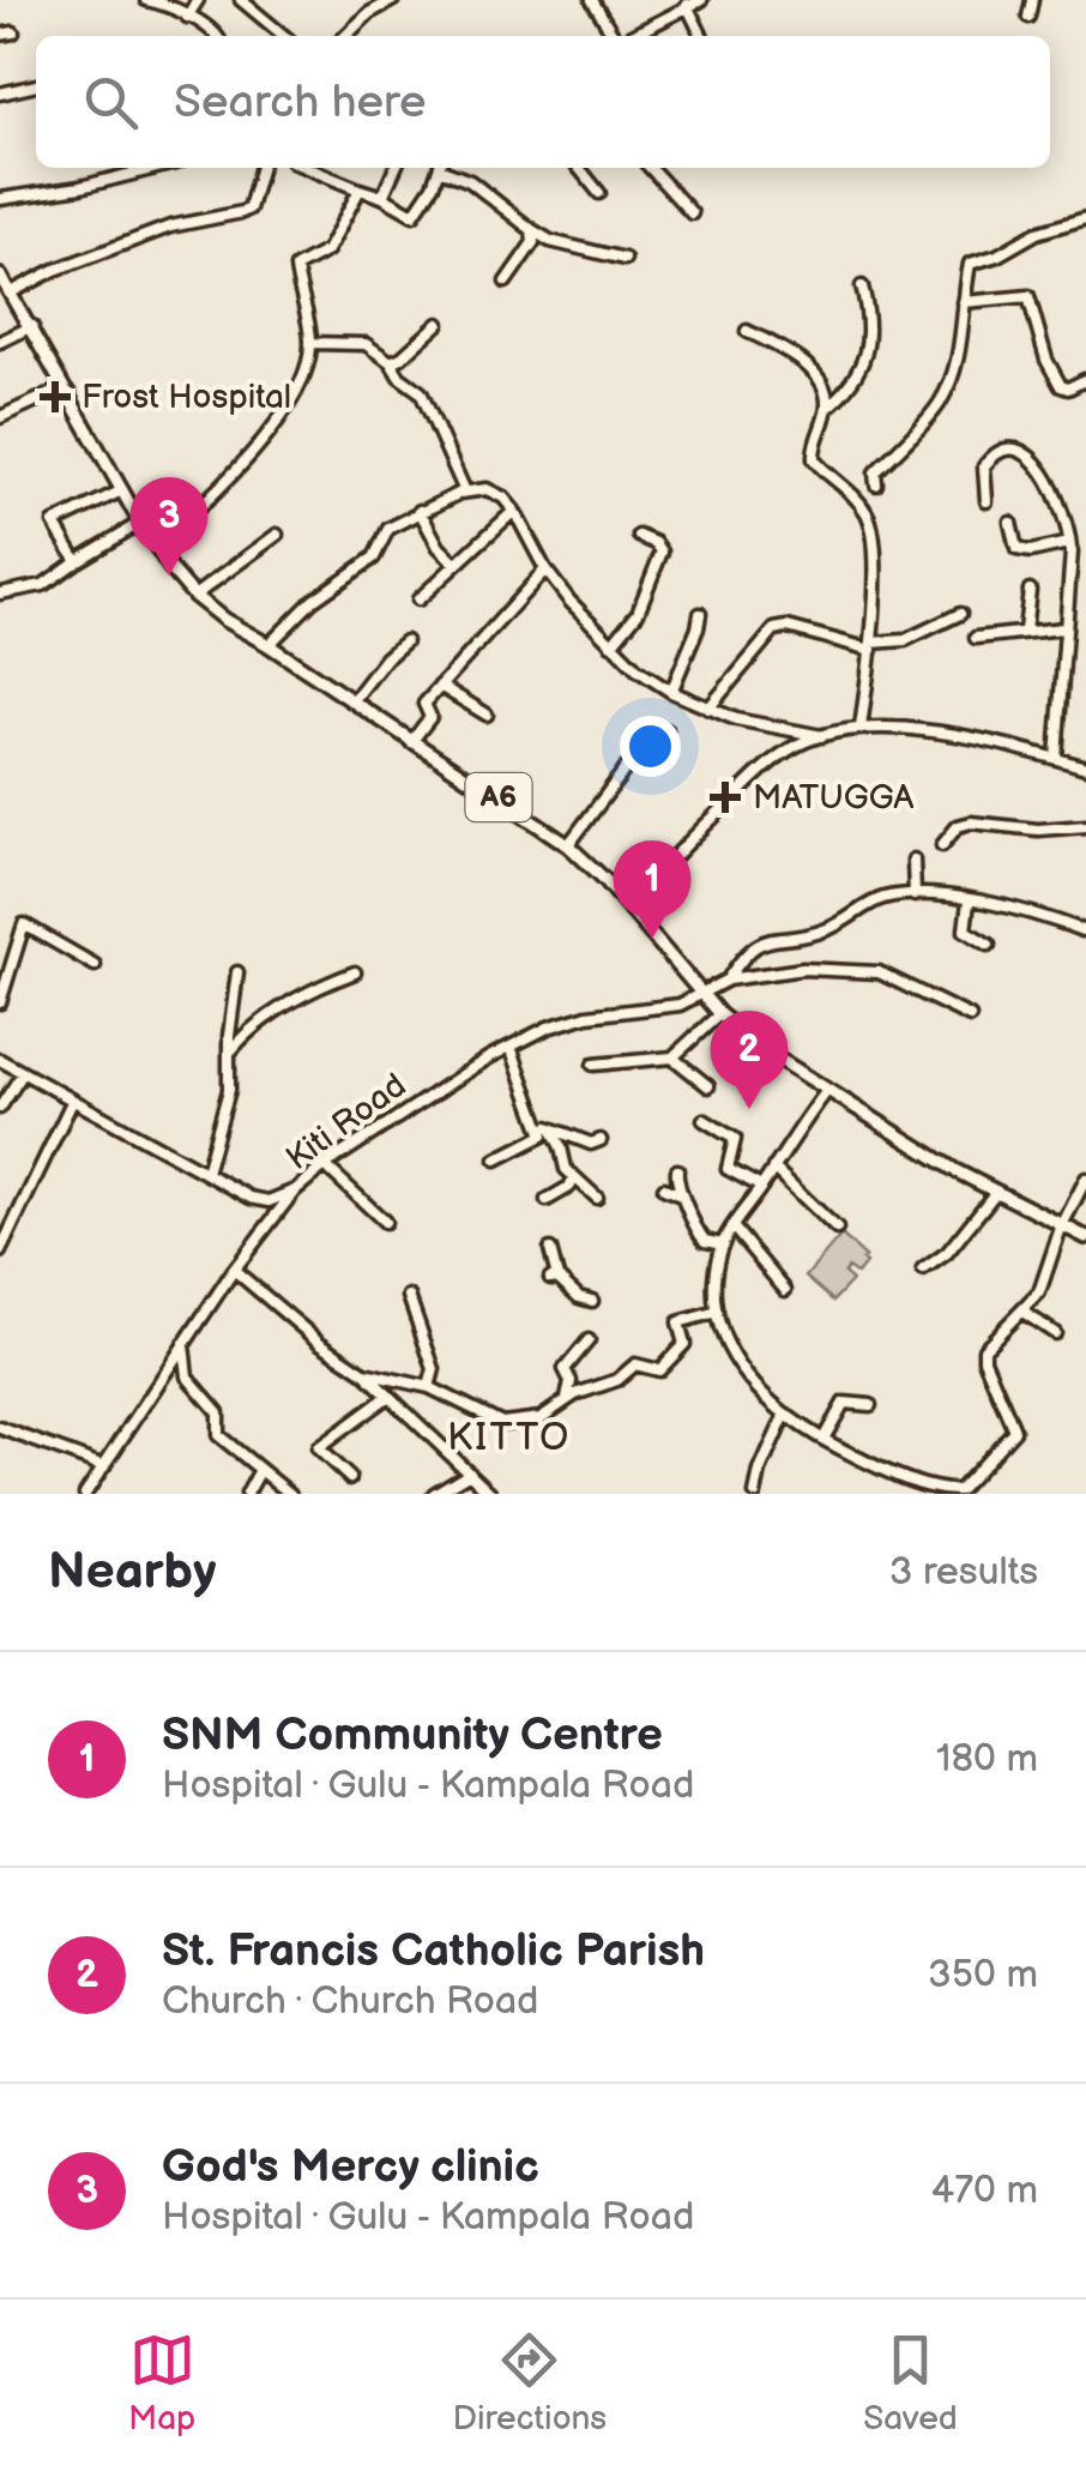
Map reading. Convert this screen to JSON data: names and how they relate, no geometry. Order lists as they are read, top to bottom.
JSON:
{
  "streets": {
    "main road": ["A6"],
    "street": ["Kiti Road"]
  },
  "crossings": [
    ["A6", "Kiti Road"]
  ],
  "districts": ["KITTO"],
  "places": {
    "health": ["Frost Hospital", "MATUGGA"]
  },
  "page": {
    "search": "Search here",
    "pins": ["3", "1", "2"],
    "heading": ["Nearby", "3 results"],
    "list": [
      {
        "mark": "1",
        "name": "SNM Community Centre",
        "note": "Hospital · Gulu - Kampala Road",
        "value": "180 m"
      },
      {
        "mark": "2",
        "name": "St. Francis Catholic Parish",
        "note": "Church · Church Road",
        "value": "350 m"
      },
      {
        "mark": "3",
        "name": "God's Mercy clinic",
        "note": "Hospital · Gulu - Kampala Road",
        "value": "470 m"
      }
    ],
    "nav": ["Map", "Directions", "Saved"]
  }
}
